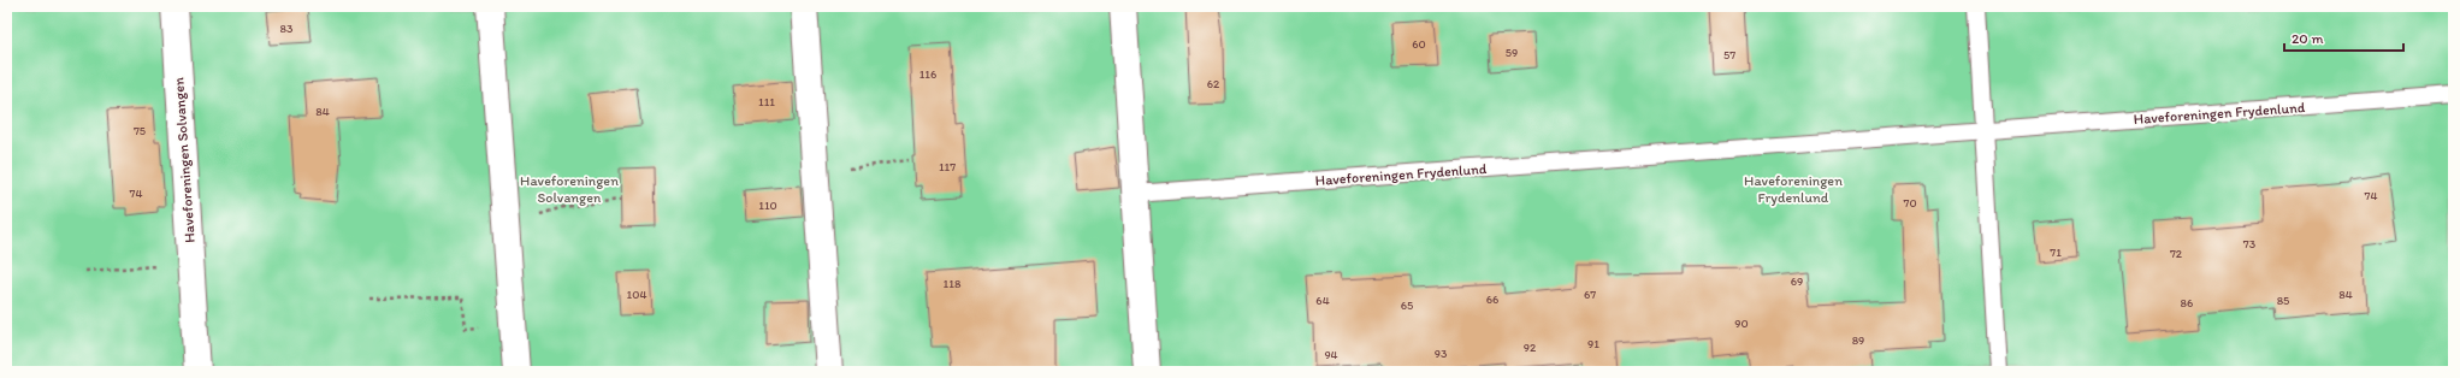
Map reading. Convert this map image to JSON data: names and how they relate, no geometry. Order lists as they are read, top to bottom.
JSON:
{
  "streets": {
    "street": ["Haveforeningen Solvangen"],
    "lane": ["Haveforeningen Frydenlund"]
  },
  "parks": ["Haveforeningen Solvangen", "Haveforeningen Frydenlund"],
  "house_numbers": [
    "83",
    "60",
    "59",
    "57",
    "116",
    "62",
    "111",
    "84",
    "75",
    "117",
    "74",
    "74",
    "70",
    "110",
    "73",
    "71",
    "72",
    "69",
    "118",
    "104",
    "67",
    "84",
    "66",
    "64",
    "85",
    "86",
    "65",
    "90",
    "89",
    "91",
    "92",
    "93",
    "94"
  ],
  "scale_bar": "20 m"
}
